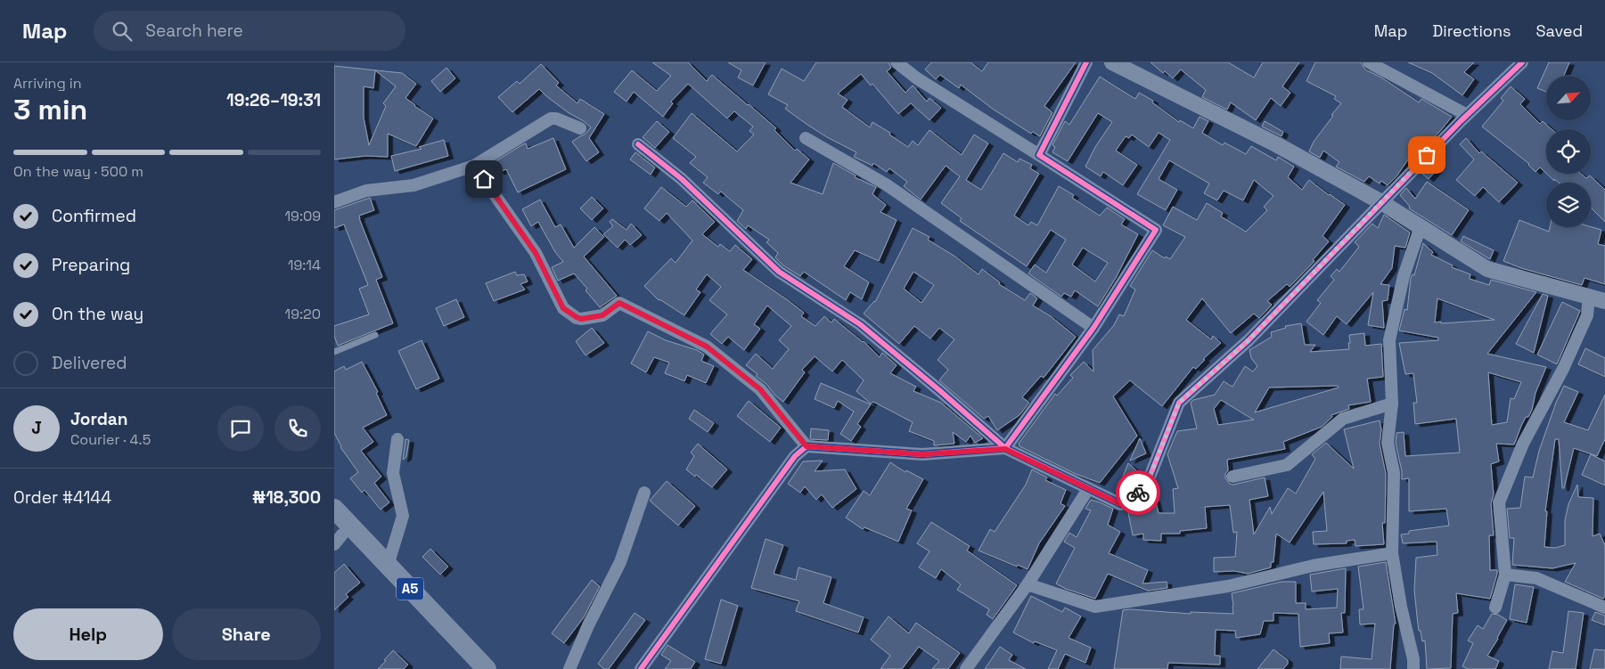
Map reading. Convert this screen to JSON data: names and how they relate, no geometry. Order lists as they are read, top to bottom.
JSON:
{
  "streets": {
    "highway": ["A5"]
  },
  "north": "top right",
  "page": {
    "header": "Map",
    "search": "Search here",
    "nav": ["Map", "Directions", "Saved"],
    "heading": ["3 min", "Arriving in", "19:26–19:31"],
    "panel": [
      "Jordan",
      "Courier · 4.5",
      "Order #4144",
      "₦18,300"
    ],
    "bar": "On the way · 500 m",
    "list": [
      ["Confirmed", "19:09"],
      ["Preparing", "19:14"],
      ["On the way", "19:20"],
      "Delivered"
    ],
    "round": "J",
    "buttons": ["Help", "Share"]
  }
}
